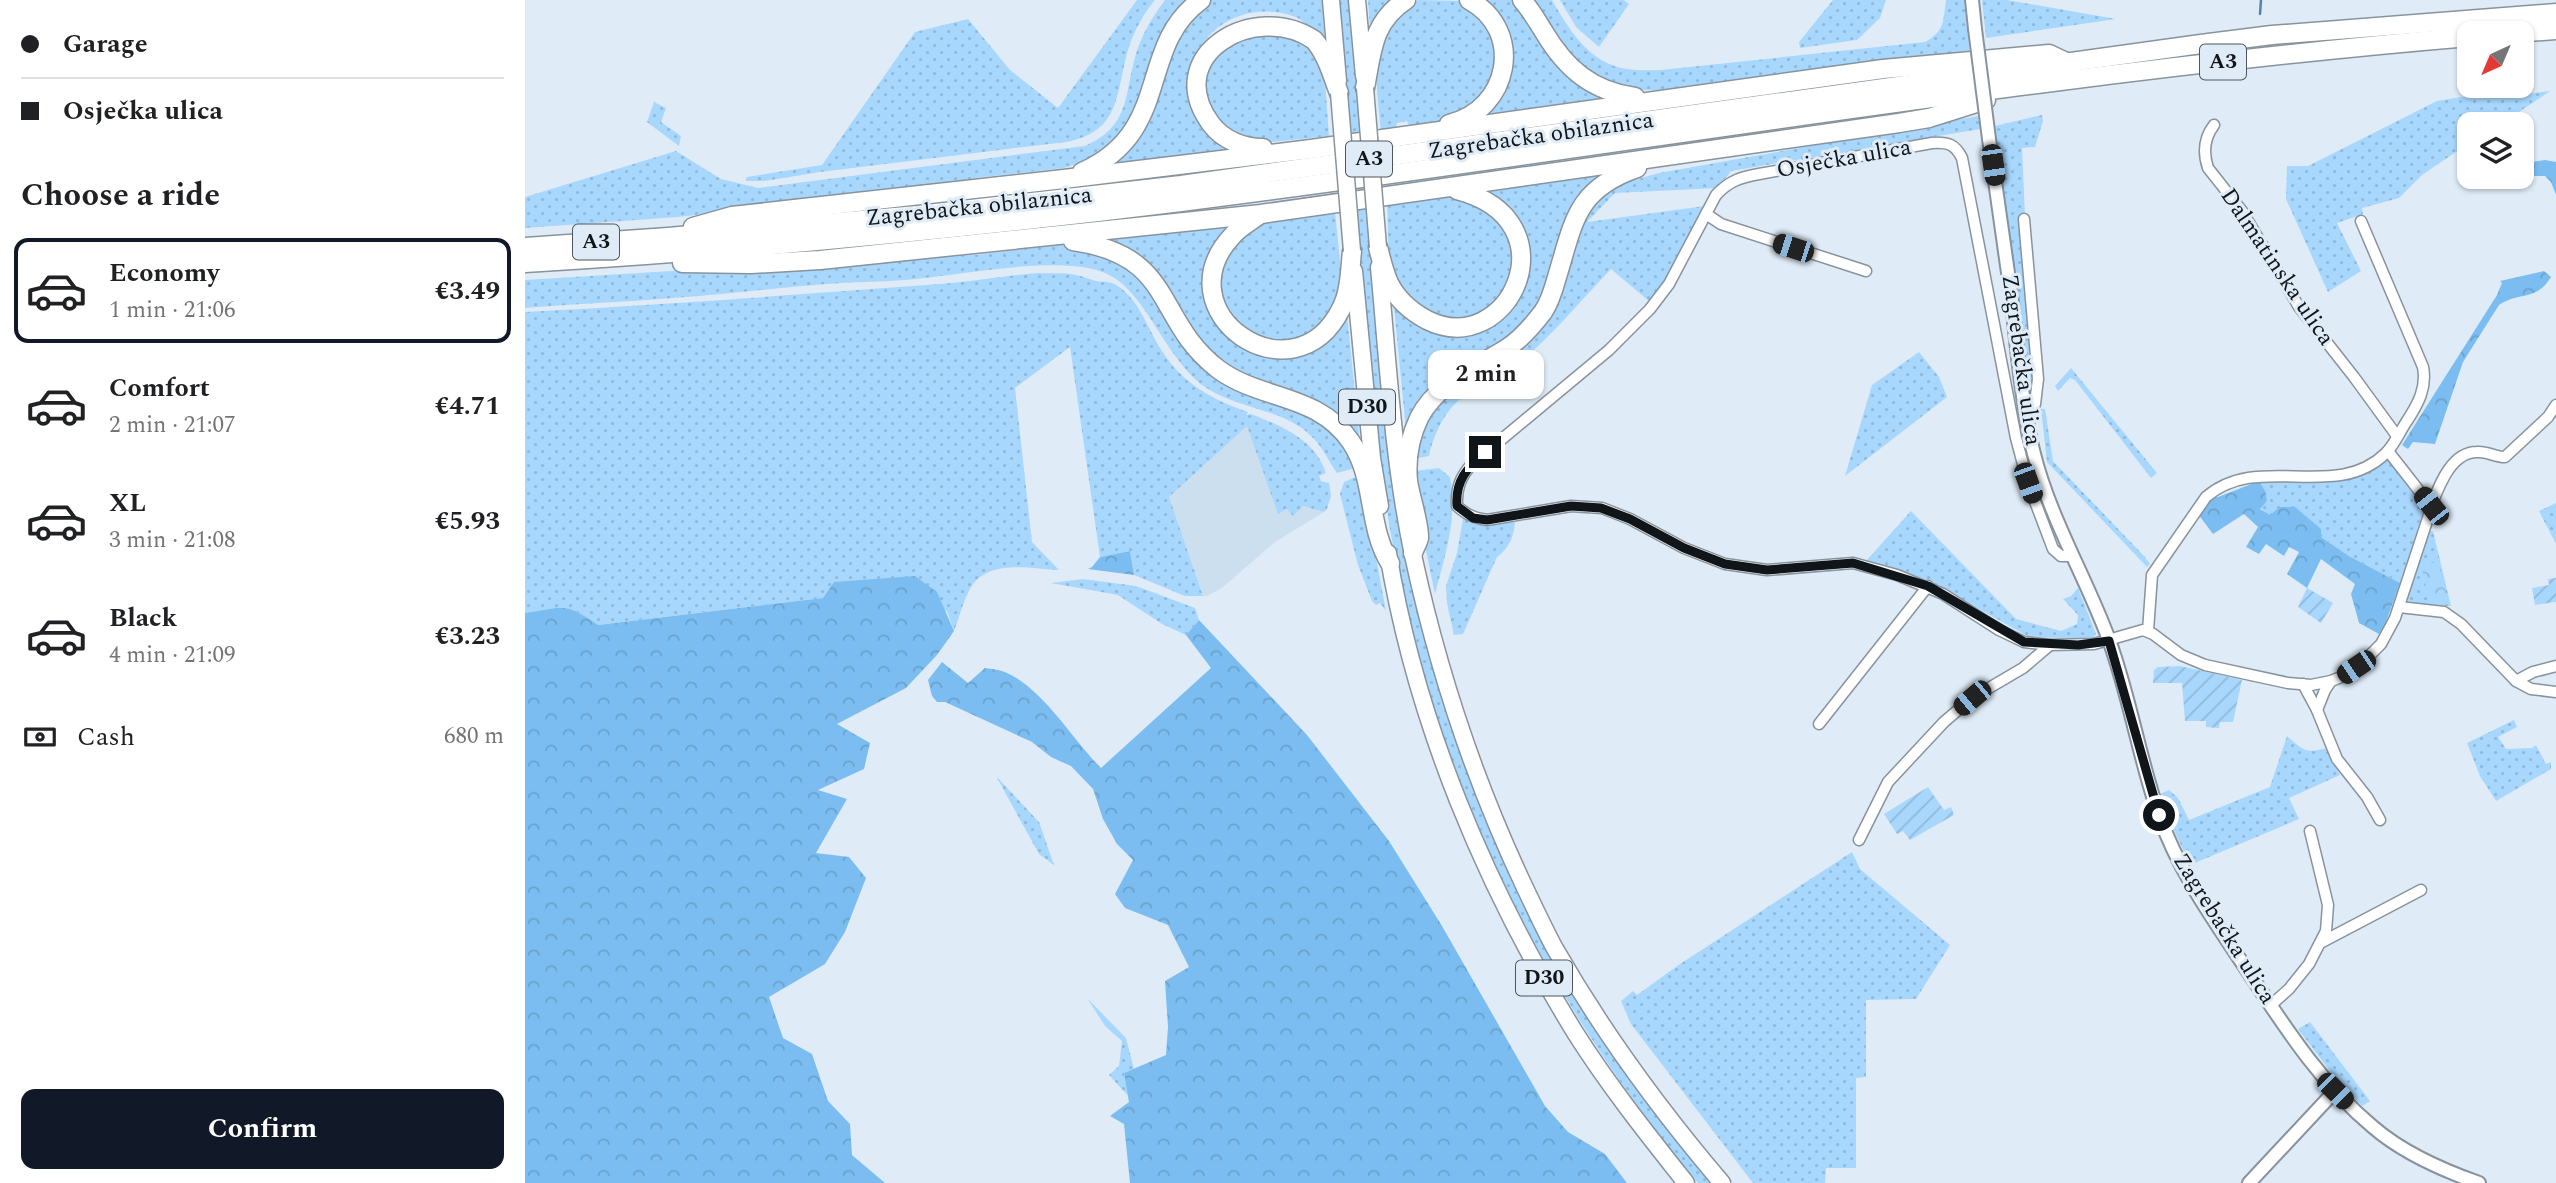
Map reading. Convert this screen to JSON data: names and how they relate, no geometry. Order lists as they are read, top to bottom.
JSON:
{
  "streets": {
    "highway": ["A3", "Zagrebačka obilaznica", "D30"],
    "street": ["Osječka ulica", "Dalmatinska ulica", "Zagrebačka ulica"]
  },
  "crossings": [
    ["Osječka ulica", "Zagrebačka ulica"]
  ],
  "north": "bottom left",
  "page": {
    "banner": ["Garage", "Osječka ulica"],
    "heading": "Choose a ride",
    "list": [
      {
        "name": "Economy",
        "note": "1 min · 21:06",
        "value": "€3.49"
      },
      {
        "name": "Comfort",
        "note": "2 min · 21:07",
        "value": "€4.71"
      },
      {
        "name": "XL",
        "note": "3 min · 21:08",
        "value": "€5.93"
      },
      {
        "name": "Black",
        "note": "4 min · 21:09",
        "value": "€3.23"
      }
    ],
    "bubble": "2 min",
    "pay": ["Cash", "680 m"],
    "buttons": "Confirm"
  }
}
